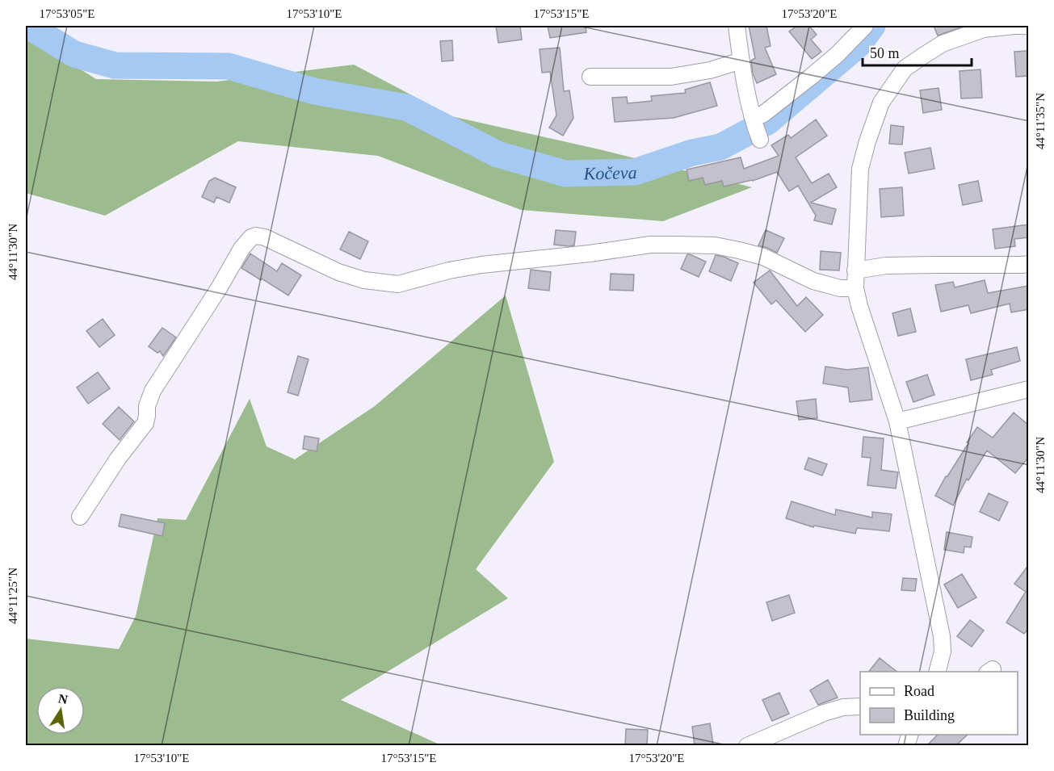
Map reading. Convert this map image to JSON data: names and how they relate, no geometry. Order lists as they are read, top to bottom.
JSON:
{
  "water": ["Kočeva"],
  "legend": ["Road", "Building"],
  "scale_bar": "50 m",
  "north": "top",
  "coordinates": [
    "17°53'05\"E",
    "17°53'10\"E",
    "17°53'15\"E",
    "17°53'20\"E",
    "44°11'35\"N",
    "44°11'30\"N",
    "44°11'25\"N"
  ]
}
